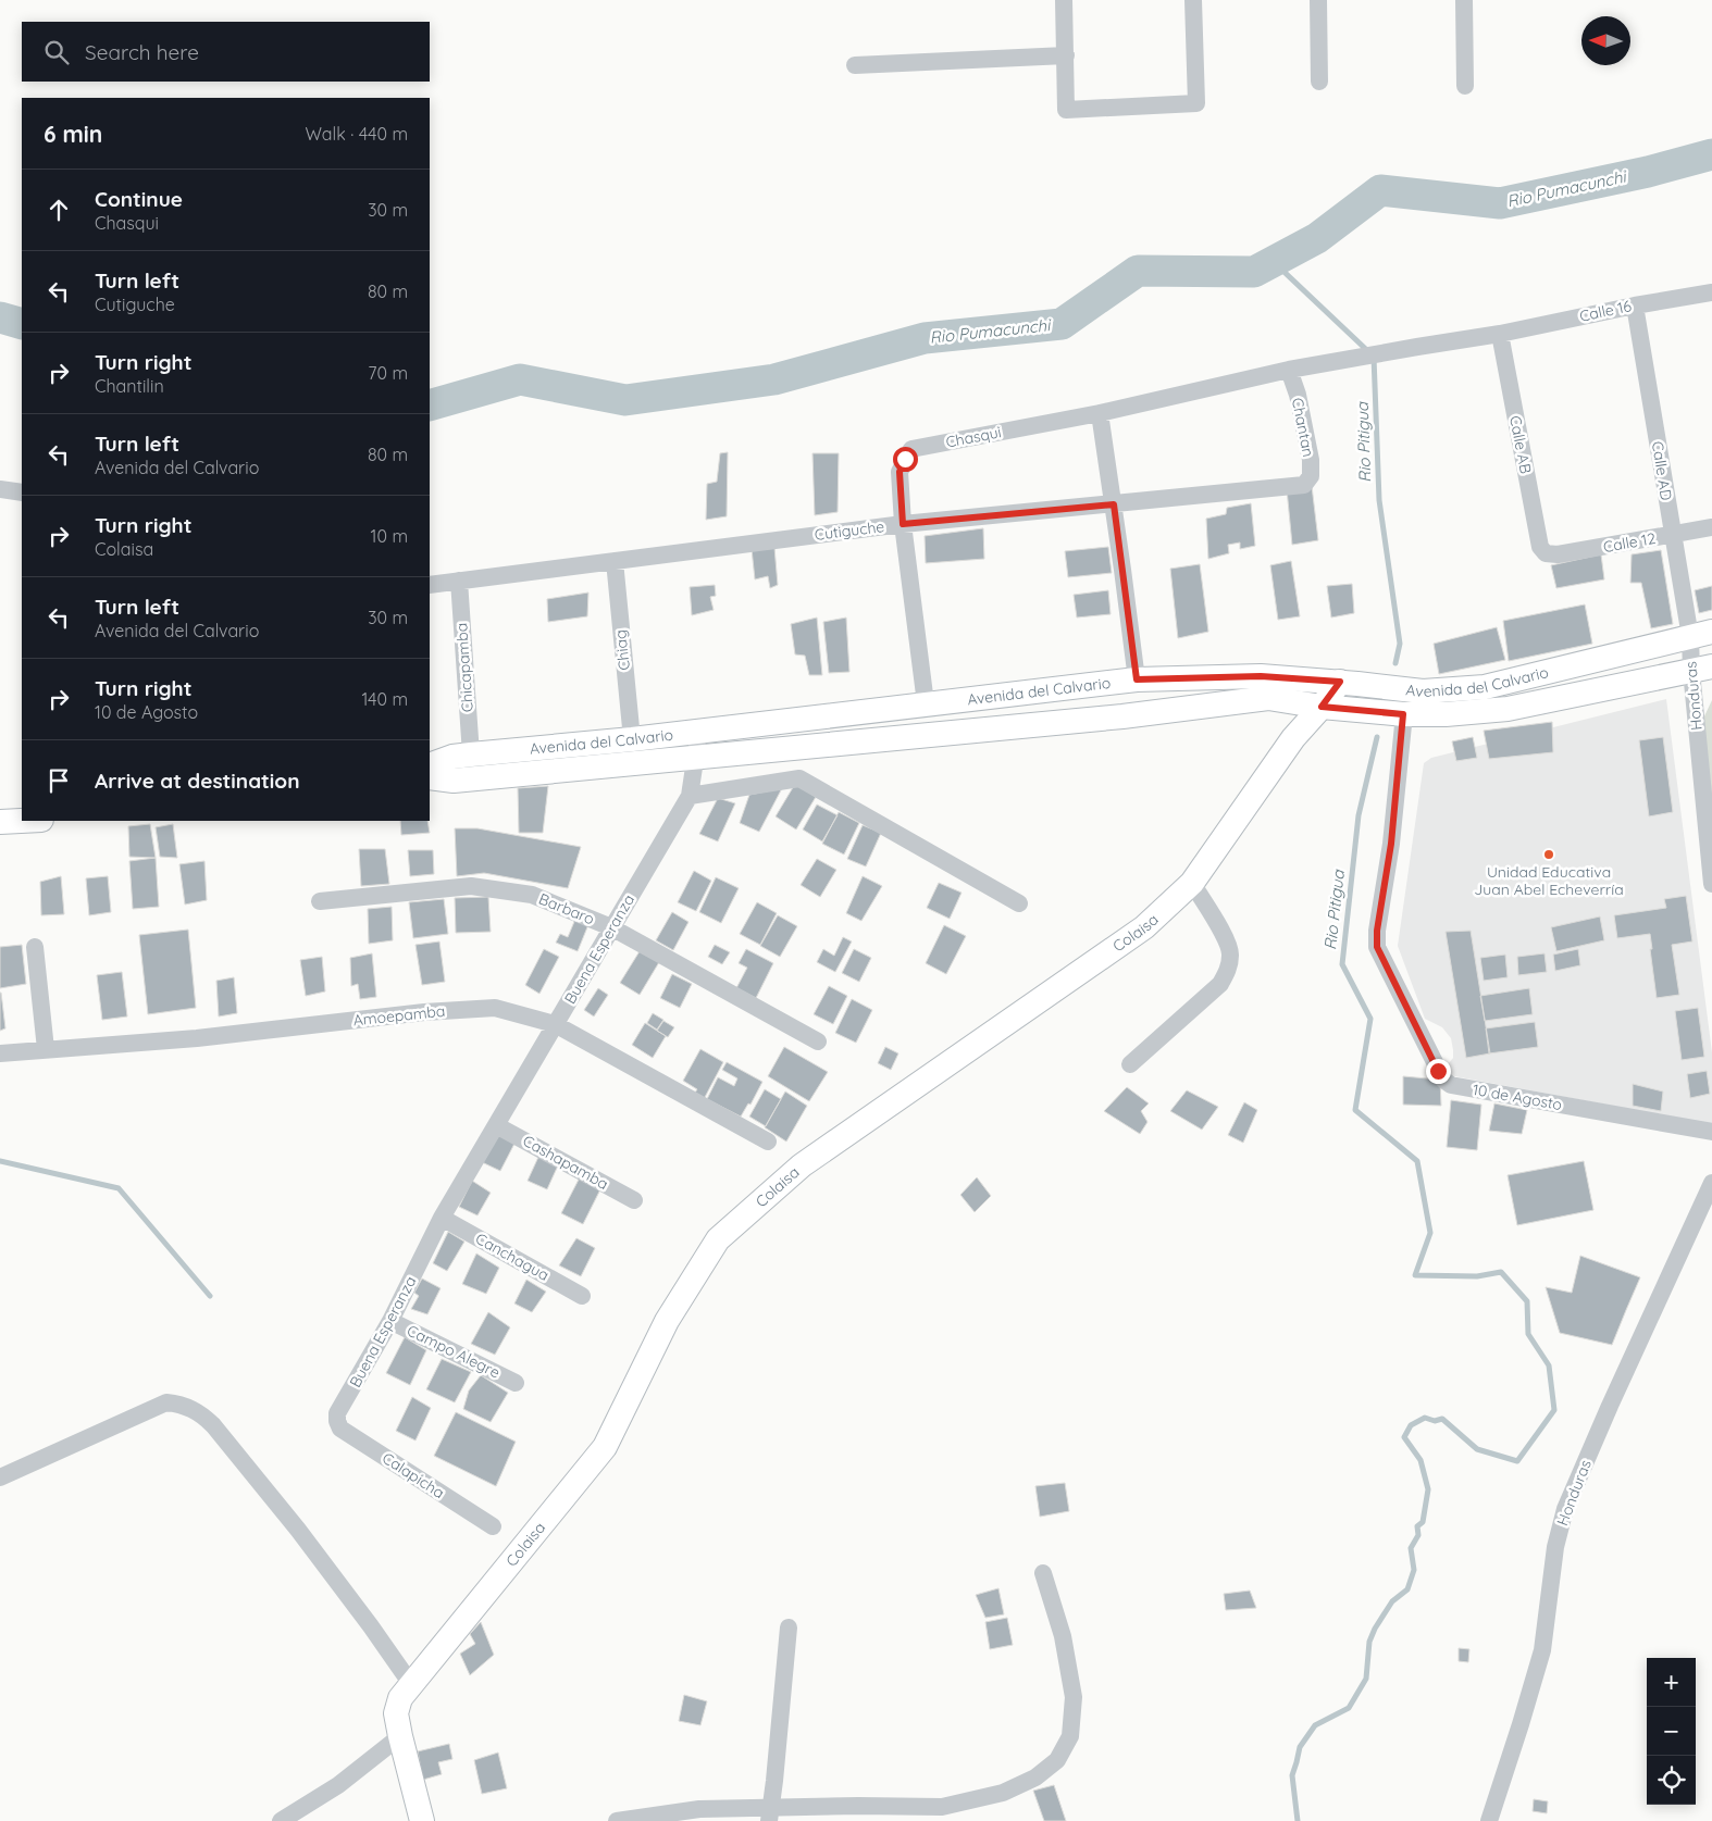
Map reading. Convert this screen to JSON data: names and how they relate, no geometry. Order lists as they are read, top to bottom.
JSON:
{
  "streets": {
    "street": [
      "Calle 16",
      "Chantan",
      "Chasqui",
      "Calle AB",
      "Calle AD",
      "Cutiguche",
      "Calle 12",
      "Chiag",
      "Chicapamba",
      "Avenida del Calvario",
      "Honduras",
      "Barbaro",
      "Colaisa",
      "Buena Esperanza",
      "Amoepamba",
      "10 de Agosto",
      "Cashapamba",
      "Canchagua",
      "Campo Alegre",
      "Calapicha"
    ]
  },
  "crossings": [
    ["Calle 16", "Chasqui"],
    ["Calle 16", "Calle AB"],
    ["Calle 16", "Calle AD"],
    ["Chantan", "Chasqui"],
    ["Chantan", "Cutiguche"],
    ["Chasqui", "Cutiguche"],
    ["Chasqui", "Avenida del Calvario"],
    ["Calle AB", "Calle 12"],
    ["Calle AD", "Calle 12"],
    ["Calle AD", "Avenida del Calvario"],
    ["Calle AD", "Honduras"],
    ["Cutiguche", "Chiag"],
    ["Cutiguche", "Chicapamba"],
    ["Chiag", "Avenida del Calvario"],
    ["Chicapamba", "Avenida del Calvario"],
    ["Avenida del Calvario", "Honduras"],
    ["Avenida del Calvario", "Colaisa"],
    ["Avenida del Calvario", "10 de Agosto"],
    ["Barbaro", "Buena Esperanza"],
    ["Buena Esperanza", "Amoepamba"],
    ["Buena Esperanza", "Cashapamba"],
    ["Buena Esperanza", "Canchagua"],
    ["Buena Esperanza", "Campo Alegre"],
    ["Buena Esperanza", "Calapicha"]
  ],
  "water": ["Rio Pumacunchi", "Rio Pitigua"],
  "places": ["Unidad Educativa Juan Abel Echeverría"],
  "north": "left",
  "page": {
    "search": "Search here",
    "heading": ["6 min", "Walk · 440 m"],
    "list": [
      ["Continue", "Chasqui", "30 m"],
      ["Turn left", "Cutiguche", "80 m"],
      ["Turn right", "Chantilin", "70 m"],
      ["Turn left", "Avenida del Calvario", "80 m"],
      ["Turn right", "Colaisa", "10 m"],
      ["Turn left", "Avenida del Calvario", "30 m"],
      ["Turn right", "10 de Agosto", "140 m"],
      "Arrive at destination"
    ],
    "map_buttons": ["+", "−"]
  }
}
